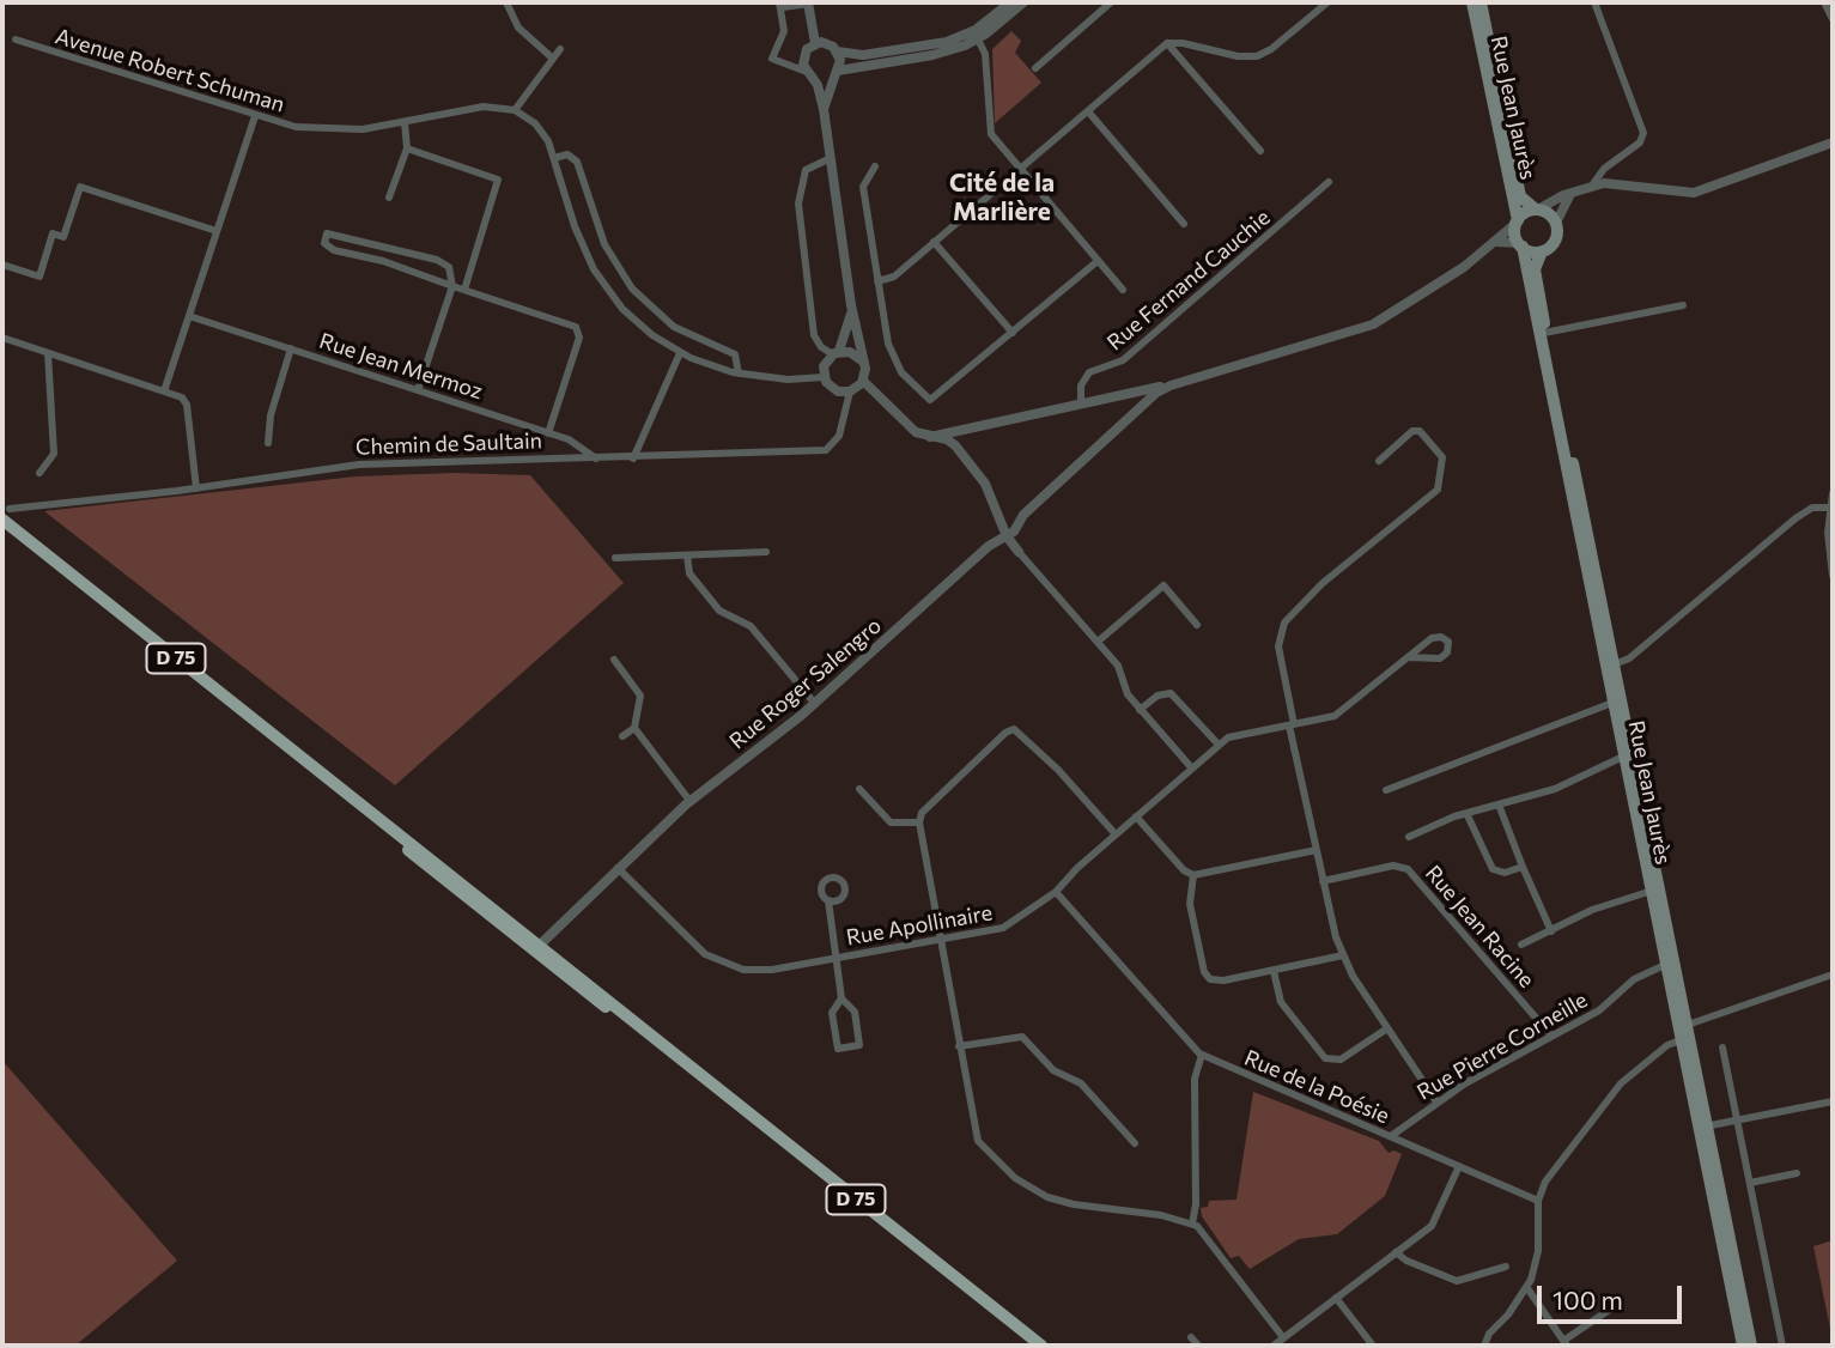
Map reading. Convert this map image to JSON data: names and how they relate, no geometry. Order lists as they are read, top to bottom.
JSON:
{
  "streets": {
    "main road": ["Rue Jean Jaurès", "D 75"],
    "street": [
      "Avenue Robert Schuman",
      "Rue Fernand Cauchie",
      "Rue Jean Mermoz",
      "Chemin de Saultain",
      "Rue Roger Salengro",
      "Rue Apollinaire",
      "Rue Jean Racine",
      "Rue Pierre Corneille",
      "Rue de la Poésie"
    ]
  },
  "crossings": [
    ["Rue Jean Jaurès", "Rue Pierre Corneille"],
    ["Rue Jean Mermoz", "Chemin de Saultain"],
    ["Chemin de Saultain", "D 75"],
    ["D 75", "Rue Roger Salengro"],
    ["Rue Roger Salengro", "Rue Apollinaire"],
    ["Rue Apollinaire", "Rue de la Poésie"],
    ["Rue Jean Racine", "Rue Pierre Corneille"],
    ["Rue Pierre Corneille", "Rue de la Poésie"]
  ],
  "districts": ["Cité de la Marlière"],
  "scale_bar": "100 m"
}
